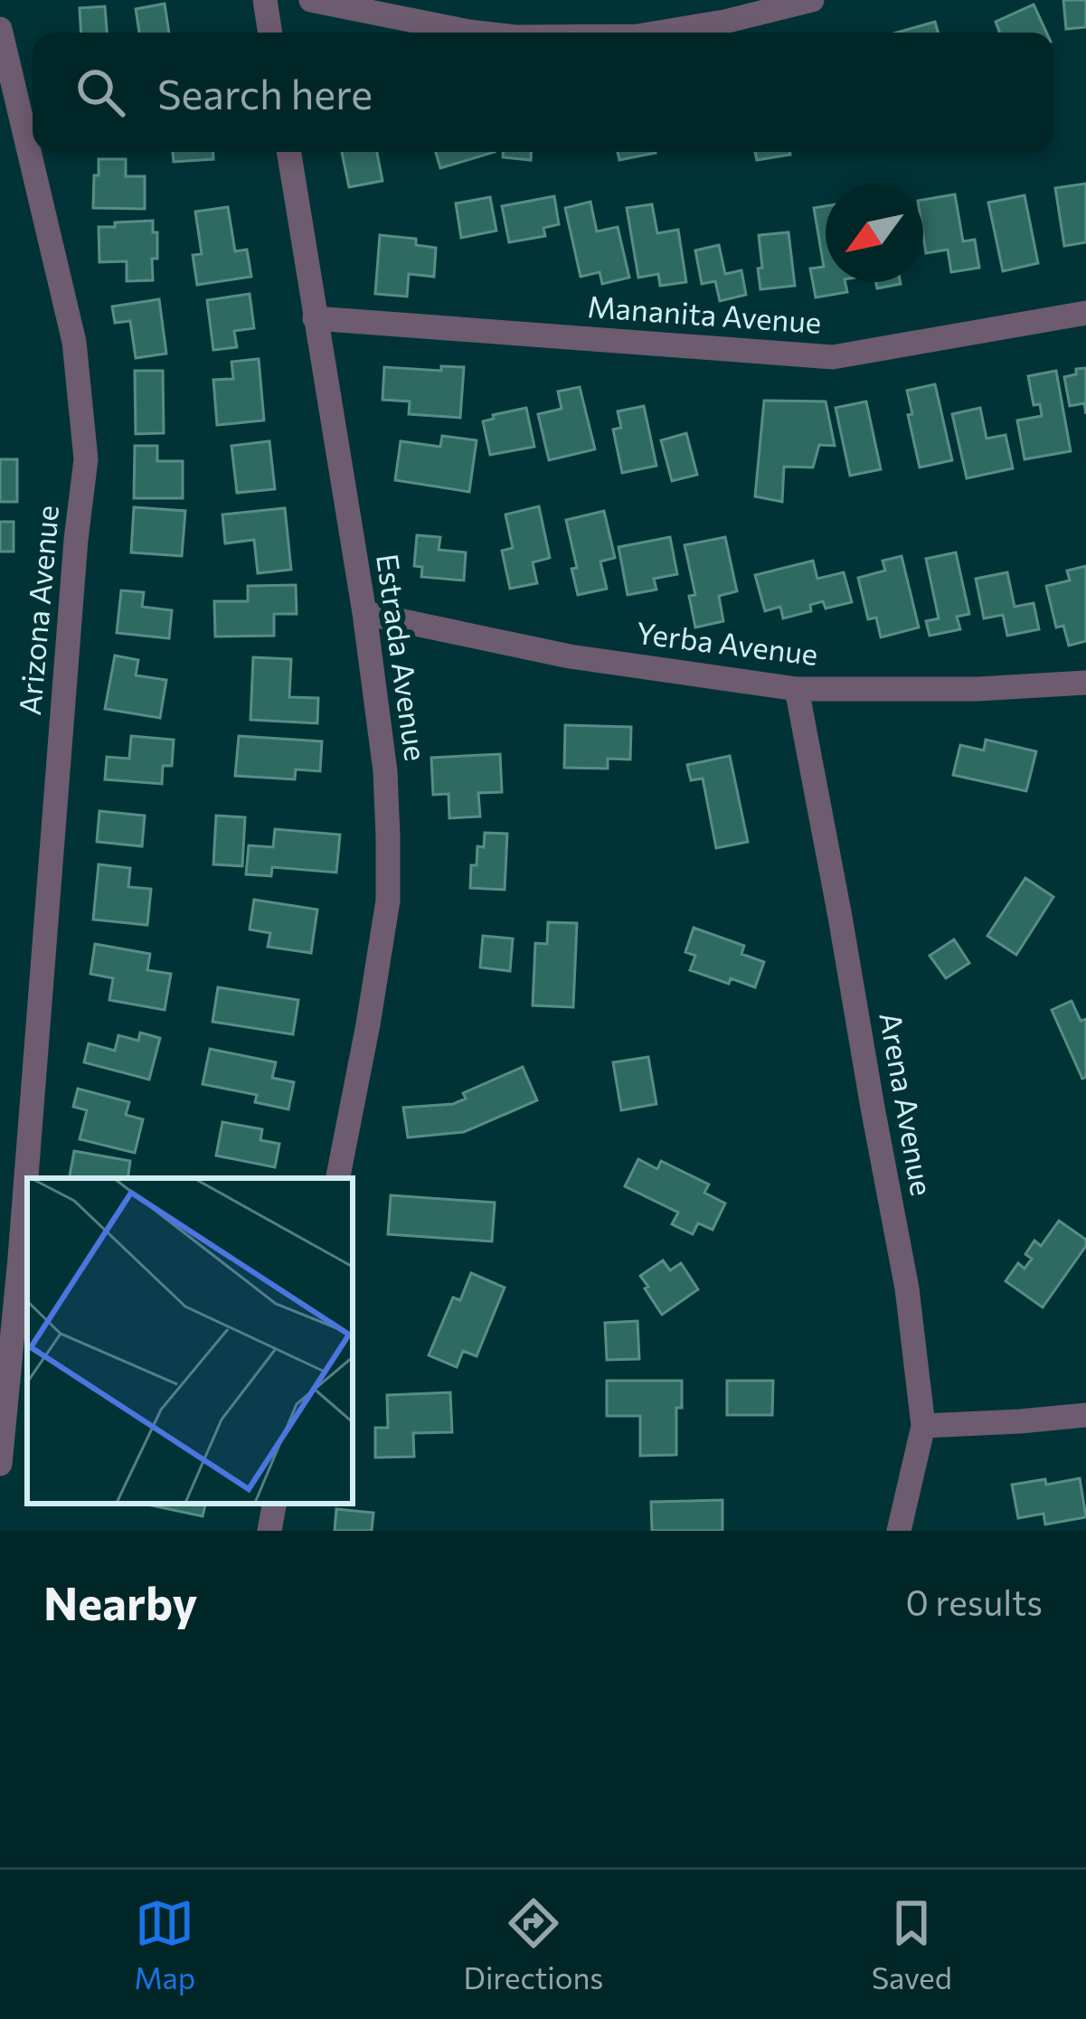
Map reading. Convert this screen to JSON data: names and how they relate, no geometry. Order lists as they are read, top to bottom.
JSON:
{
  "streets": {
    "street": [
      "Mananita Avenue",
      "Arizona Avenue",
      "Yerba Avenue",
      "Estrada Avenue",
      "Arena Avenue"
    ]
  },
  "crossings": [
    ["Mananita Avenue", "Estrada Avenue"],
    ["Yerba Avenue", "Estrada Avenue"],
    ["Yerba Avenue", "Arena Avenue"]
  ],
  "north": "bottom left",
  "page": {
    "search": "Search here",
    "heading": ["Nearby", "0 results"],
    "nav": ["Map", "Directions", "Saved"]
  }
}
